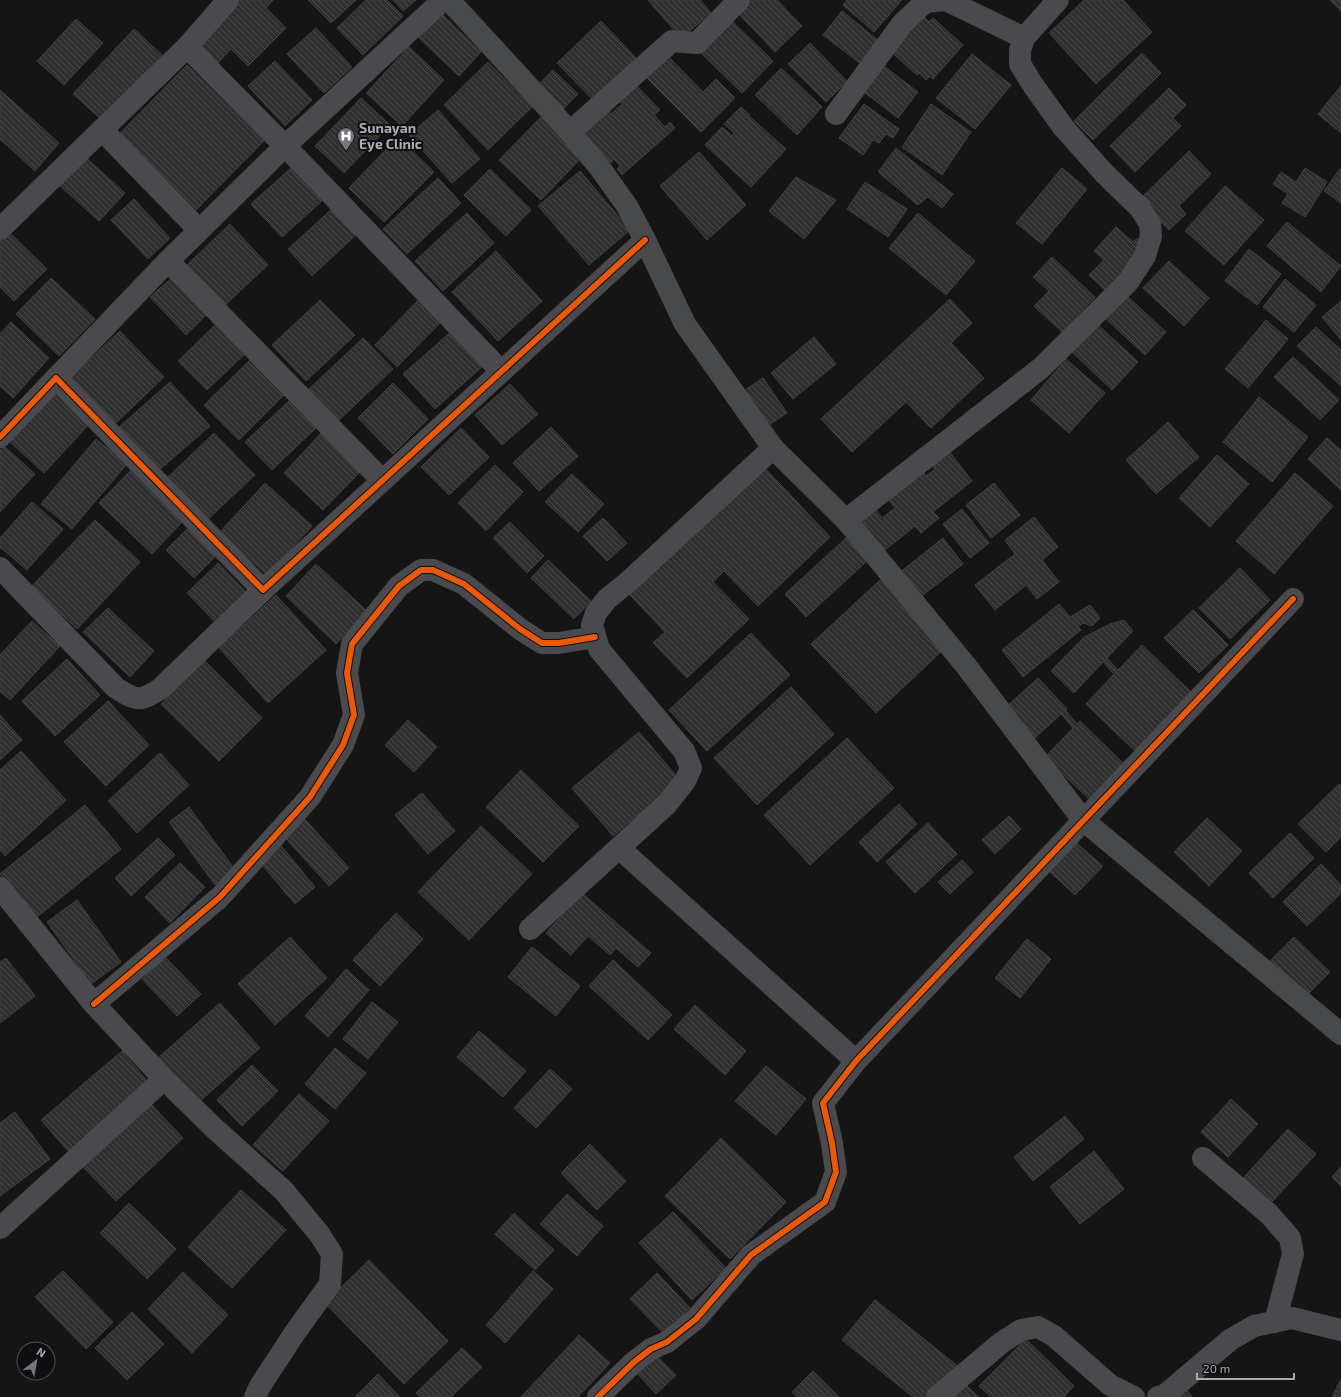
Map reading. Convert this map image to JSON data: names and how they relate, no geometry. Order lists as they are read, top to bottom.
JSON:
{
  "places": {
    "hospital": ["Sunayan Eye Clinic"]
  },
  "scale_bar": "20 m",
  "north": "top right"
}
